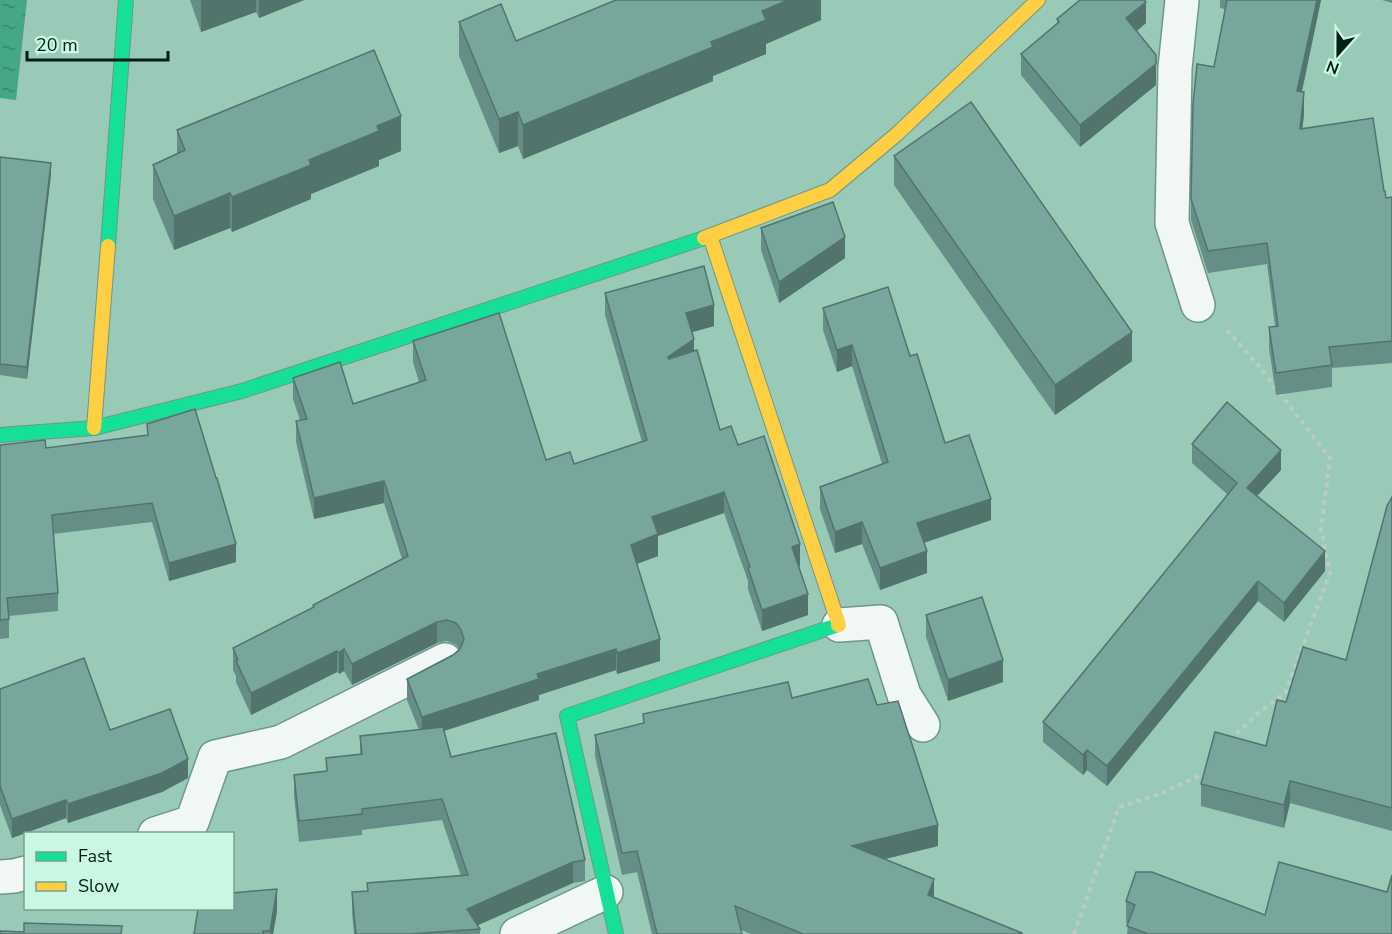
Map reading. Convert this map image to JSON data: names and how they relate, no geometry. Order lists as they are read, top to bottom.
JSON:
{
  "legend": ["Fast", "Slow"],
  "scale_bar": "20 m",
  "north": "bottom"
}
